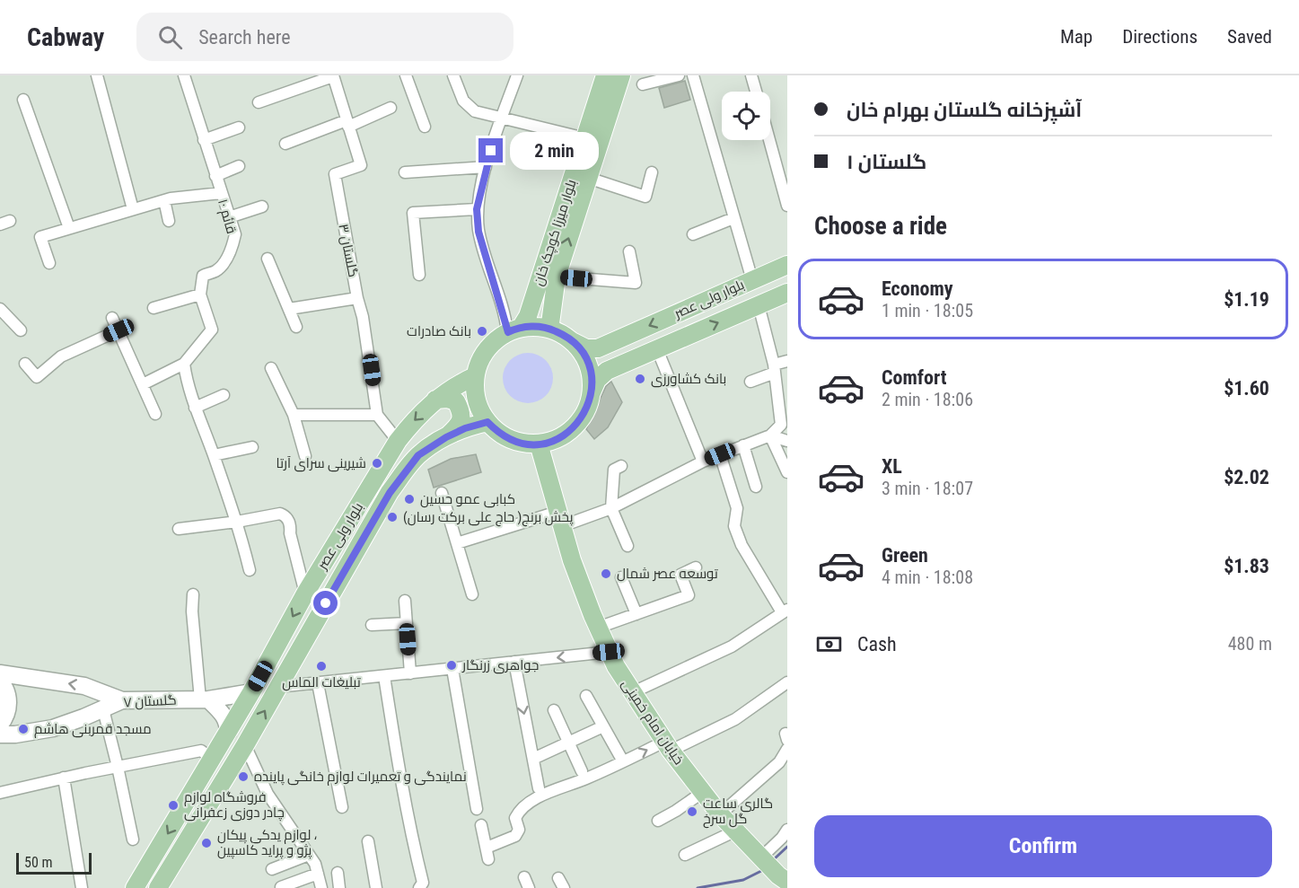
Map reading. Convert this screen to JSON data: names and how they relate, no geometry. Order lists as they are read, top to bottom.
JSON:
{
  "streets": {
    "main road": [
      "بلوار میرزا کوچک خان",
      "بلوار ولی عصر",
      "گلستان ۷",
      "خیابان امام خمینی"
    ],
    "street": ["قائم ۱۰", "گلستان ۳"]
  },
  "crossings": [
    ["بلوار میرزا کوچک خان", "بلوار ولی عصر"],
    ["بلوار میرزا کوچک خان", "خیابان امام خمینی"],
    ["بلوار ولی عصر", "گلستان ۷"],
    ["بلوار ولی عصر", "خیابان امام خمینی"]
  ],
  "places": [
    "بانک صادرات",
    "بانک کشاورزی",
    "شیرینی سرای آرتا",
    "کبابی عمو حسین",
    "پخش برنج( حاج علی برکت رسان)",
    "توسعه عصر شمال",
    "جواهری زرنگار",
    "تبلیغات الماس",
    "مسجد قمربنی هاشم",
    "نمایندگی و تعمیرات لوازم خانگی پاینده",
    "فروشگاه لوازم چادر دوزی زعفرانی",
    "گالری ساعت گل سرخ",
    "لوازم یدکی پیکان ، پژو و پراید کاسپین"
  ],
  "scale_bar": "50 m",
  "page": {
    "header": "Cabway",
    "search": "Search here",
    "nav": ["Map", "Directions", "Saved"],
    "banner": ["آشپزخانه گلستان بهرام خان", "گلستان ۱"],
    "bubble": "2 min",
    "heading": "Choose a ride",
    "list": [
      {
        "name": "Economy",
        "note": "1 min · 18:05",
        "value": "$1.19"
      },
      {
        "name": "Comfort",
        "note": "2 min · 18:06",
        "value": "$1.60"
      },
      {
        "name": "XL",
        "note": "3 min · 18:07",
        "value": "$2.02"
      },
      {
        "name": "Green",
        "note": "4 min · 18:08",
        "value": "$1.83"
      }
    ],
    "pay": ["Cash", "480 m"],
    "buttons": "Confirm",
    "scale": "50 m"
  }
}
